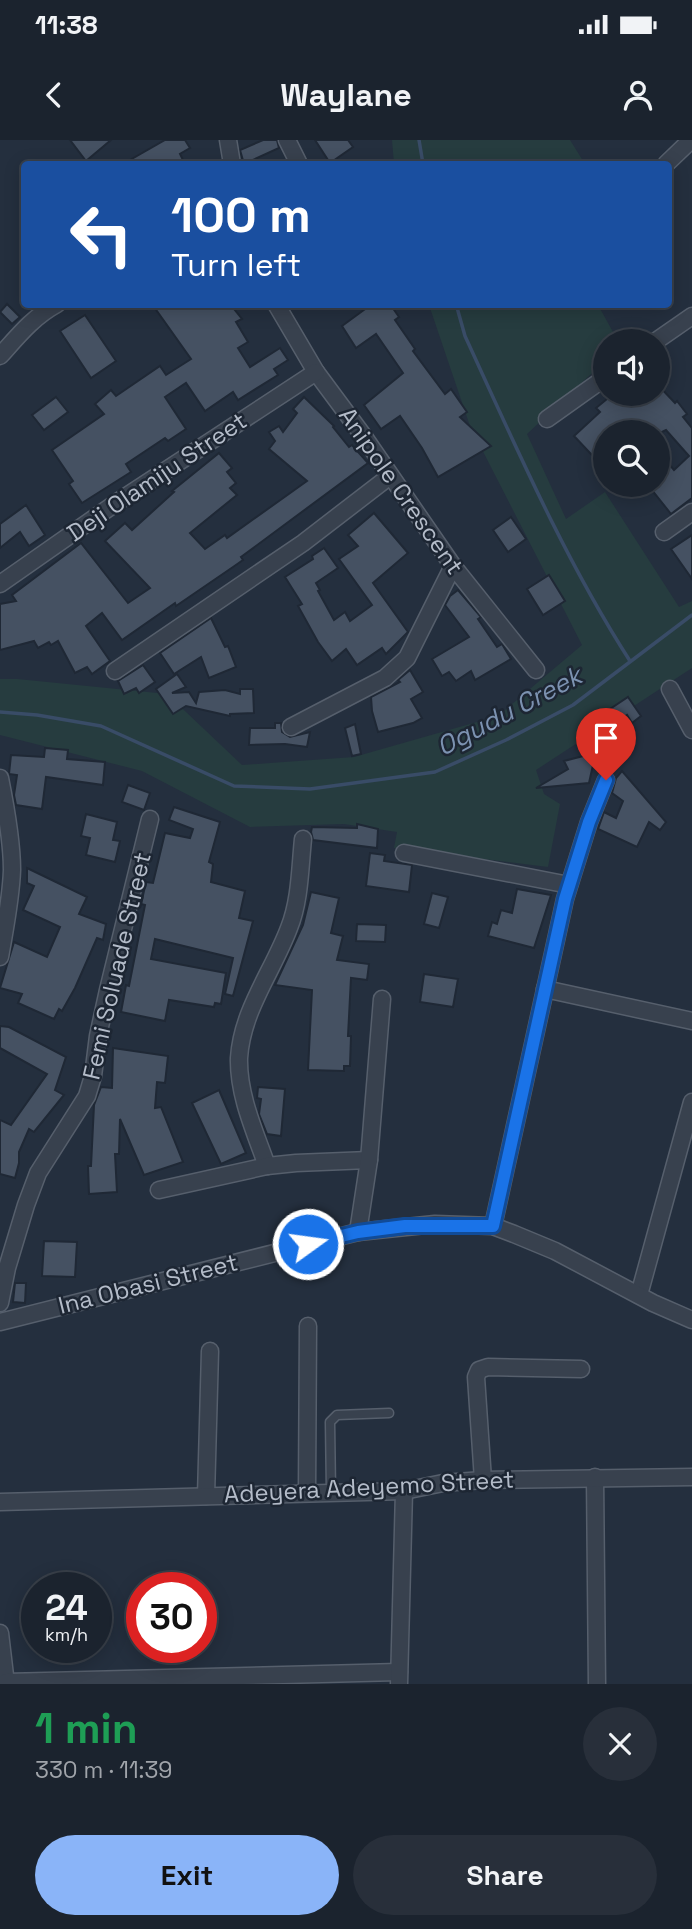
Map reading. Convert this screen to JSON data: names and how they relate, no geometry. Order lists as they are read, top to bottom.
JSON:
{
  "streets": {
    "street": [
      "Deji Olamiju Street",
      "Anipole Crescent",
      "Femi Soluade Street",
      "Ina Obasi Street",
      "Adeyera Adeyemo Street"
    ]
  },
  "crossings": [
    ["Deji Olamiju Street", "Anipole Crescent"]
  ],
  "water": ["Ogudu Creek"],
  "page": {
    "status": "11:38",
    "header": "Waylane",
    "turn": ["100 m", "Turn left"],
    "speed": "24 km/h",
    "limit": "30",
    "heading": ["1 min", "330 m · 11:39"],
    "buttons": ["Exit", "Share"]
  }
}
